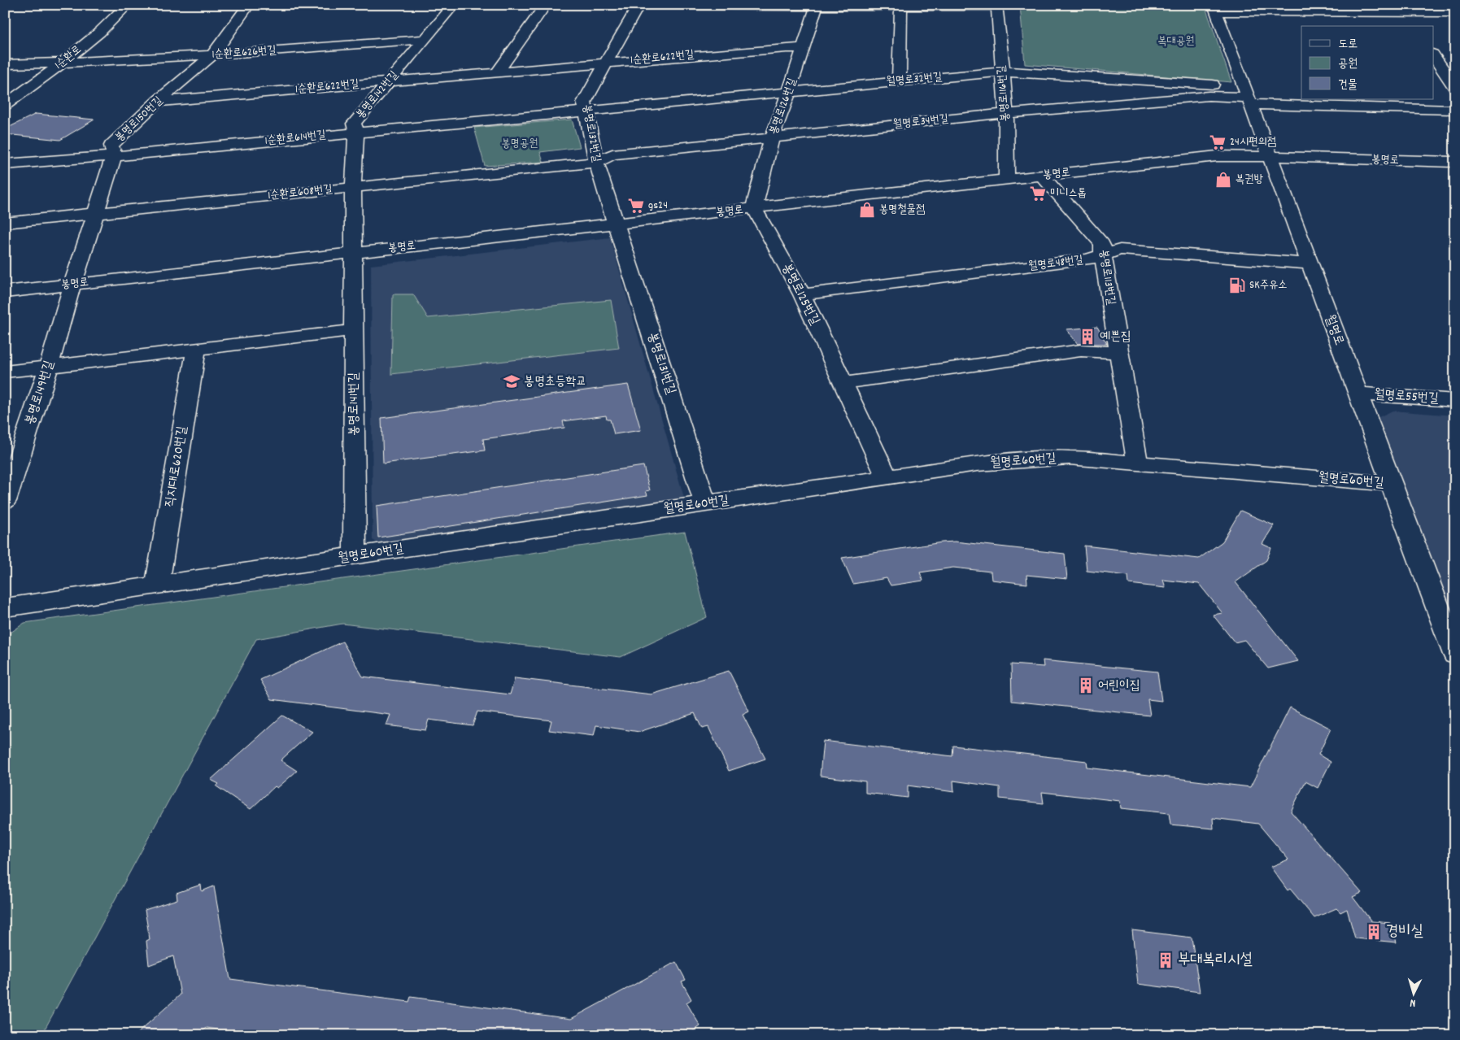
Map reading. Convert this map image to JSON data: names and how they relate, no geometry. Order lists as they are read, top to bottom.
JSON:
{
  "streets": {
    "street": [
      "1순환로626번길",
      "1순환로",
      "1순환로622번길",
      "월명로32번길",
      "봉명로116번길",
      "봉명로142번길",
      "봉명로126번길",
      "봉명로150번길",
      "월명로34번길",
      "봉명로132번길",
      "1순환로614번길",
      "봉명로",
      "1순환로608번길",
      "월명로48번길",
      "봉명로113번길",
      "봉명로125번길",
      "월명로",
      "봉명로131번길",
      "봉명로149번길",
      "월명로55번길",
      "봉명로141번길",
      "월명로60번길",
      "직지대로620번길"
    ]
  },
  "crossings": [
    ["1순환로626번길", "1순환로"],
    ["1순환로626번길", "봉명로142번길"],
    ["1순환로626번길", "봉명로150번길"],
    ["1순환로622번길", "봉명로142번길"],
    ["1순환로622번길", "봉명로126번길"],
    ["1순환로622번길", "봉명로150번길"],
    ["1순환로622번길", "봉명로132번길"],
    ["월명로32번길", "봉명로116번길"],
    ["월명로32번길", "봉명로126번길"],
    ["월명로32번길", "월명로34번길"],
    ["월명로32번길", "봉명로132번길"],
    ["월명로32번길", "1순환로614번길"],
    ["월명로32번길", "월명로"],
    ["봉명로116번길", "월명로34번길"],
    ["봉명로116번길", "봉명로"],
    ["봉명로142번길", "1순환로614번길"],
    ["봉명로142번길", "봉명로"],
    ["봉명로142번길", "1순환로608번길"],
    ["봉명로142번길", "봉명로141번길"],
    ["봉명로126번길", "월명로34번길"],
    ["봉명로126번길", "봉명로"],
    ["봉명로126번길", "봉명로125번길"],
    ["봉명로150번길", "1순환로614번길"],
    ["봉명로150번길", "봉명로"],
    ["봉명로150번길", "1순환로608번길"],
    ["봉명로150번길", "봉명로149번길"],
    ["월명로34번길", "봉명로132번길"],
    ["월명로34번길", "1순환로608번길"],
    ["월명로34번길", "월명로"],
    ["봉명로132번길", "1순환로614번길"],
    ["봉명로132번길", "봉명로"],
    ["봉명로132번길", "1순환로608번길"],
    ["봉명로132번길", "봉명로131번길"],
    ["봉명로", "봉명로113번길"],
    ["봉명로", "봉명로125번길"],
    ["봉명로", "월명로"],
    ["봉명로", "봉명로131번길"],
    ["봉명로", "봉명로149번길"],
    ["봉명로", "봉명로141번길"],
    ["월명로48번길", "봉명로113번길"],
    ["월명로48번길", "봉명로125번길"],
    ["월명로48번길", "월명로"],
    ["봉명로113번길", "월명로60번길"],
    ["봉명로125번길", "월명로60번길"],
    ["월명로", "월명로55번길"],
    ["월명로", "월명로60번길"],
    ["봉명로131번길", "월명로60번길"],
    ["봉명로141번길", "월명로60번길"],
    ["월명로60번길", "직지대로620번길"]
  ],
  "parks": ["복대공원", "봉명공원"],
  "places": {
    "supermarket": ["24시편의점", "미니스톱", "gs24"],
    "shop": ["복권방", "봉명철물점"],
    "fuel station": ["SK주유소"],
    "building": [
      "예쁜집",
      "어린이집",
      "경비실",
      "부대복리시설"
    ],
    "school or university": ["봉명초등학교"]
  },
  "legend": ["도로", "공원", "건물"],
  "north": "bottom"
}
